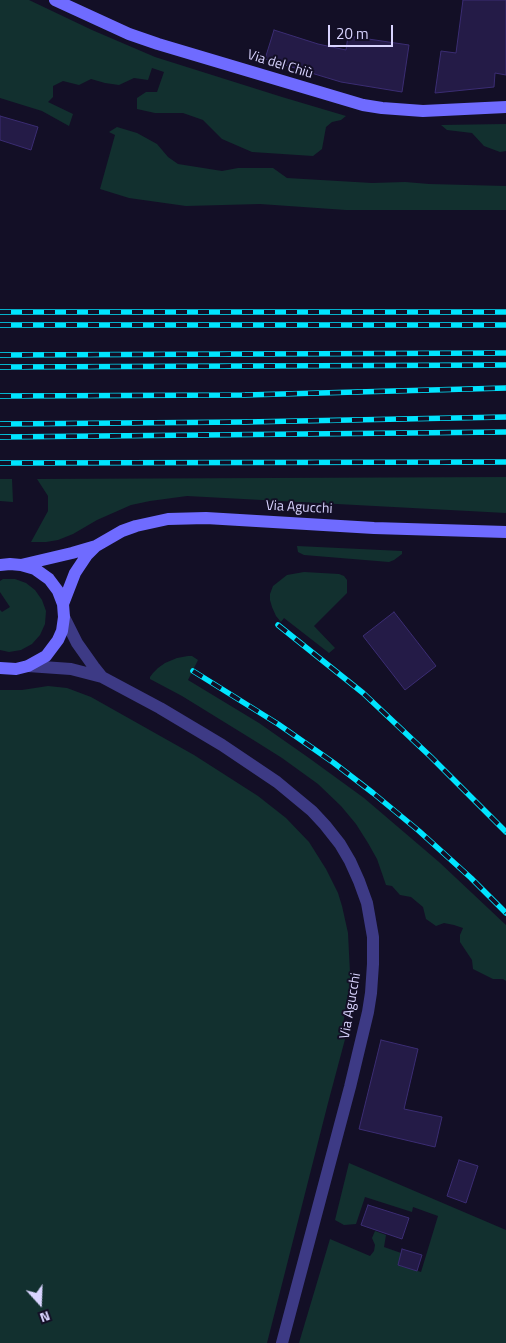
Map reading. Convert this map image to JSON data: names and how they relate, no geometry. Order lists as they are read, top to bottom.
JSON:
{
  "streets": {
    "street": ["Via del Chiù", "Via Agucchi"]
  },
  "scale_bar": "20 m",
  "north": "bottom"
}
